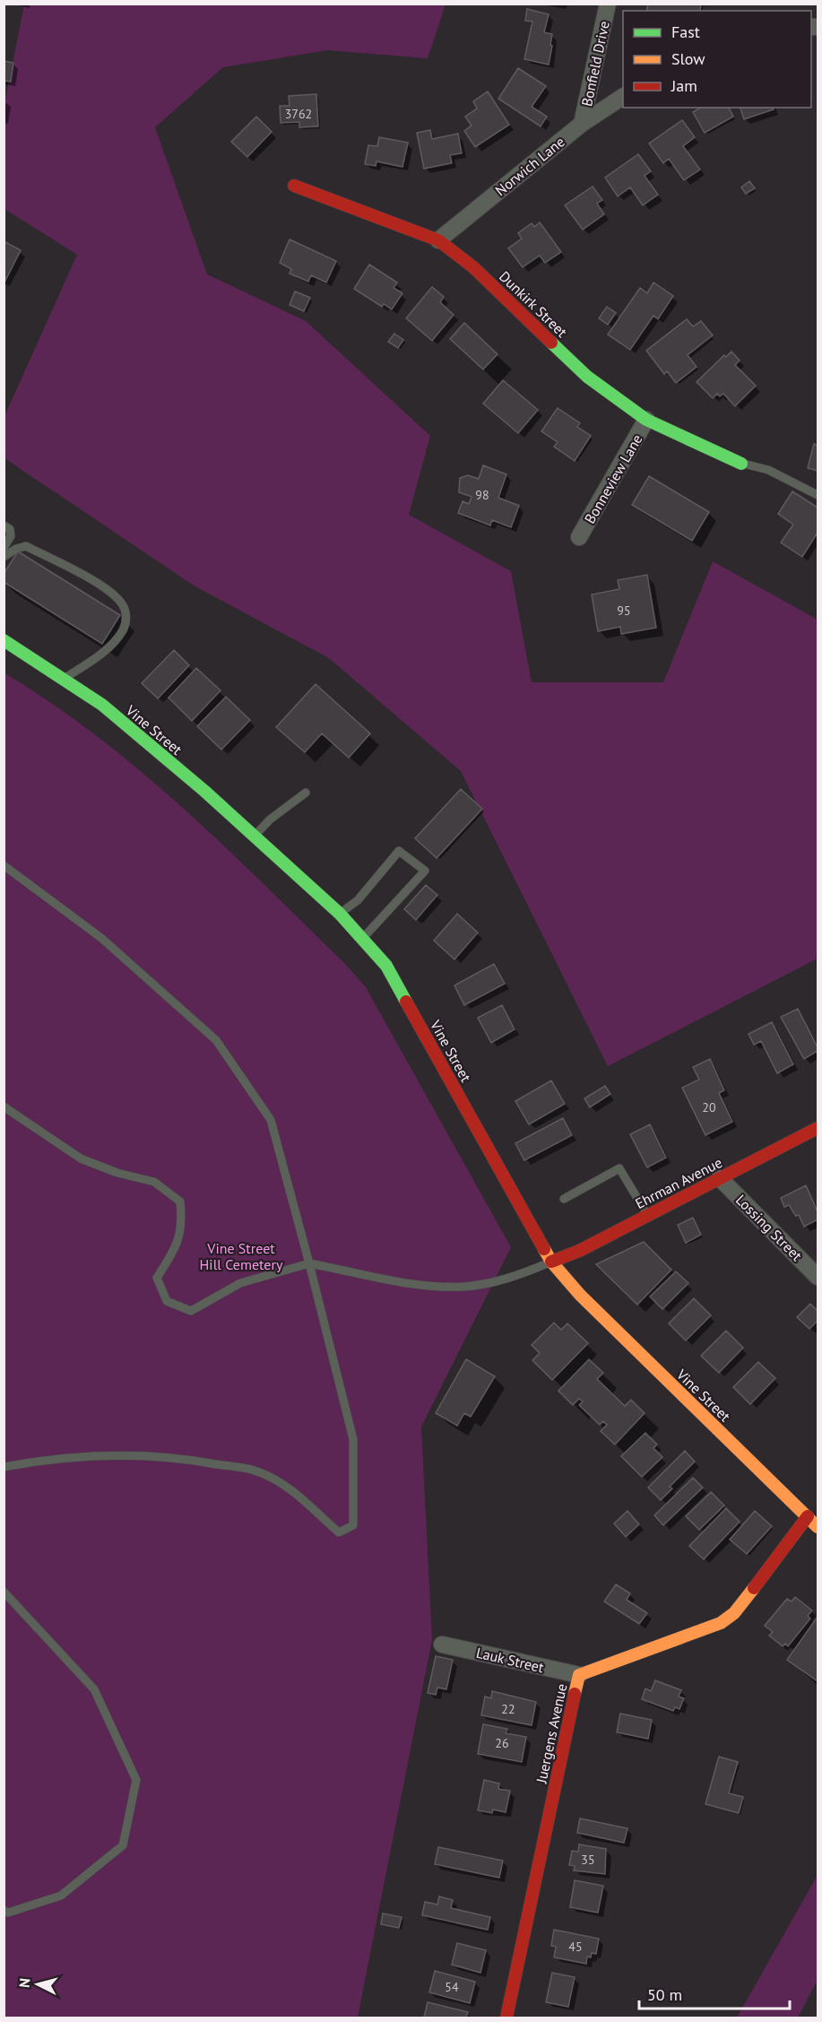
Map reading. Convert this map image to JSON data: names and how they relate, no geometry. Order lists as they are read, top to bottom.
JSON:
{
  "streets": {
    "street": [
      "Bonfield Drive",
      "Norwich Lane",
      "Dunkirk Street",
      "Bonneview Lane",
      "Vine Street",
      "Ehrman Avenue",
      "Lossing Street",
      "Lauk Street",
      "Juergens Avenue"
    ]
  },
  "crossings": [
    ["Bonfield Drive", "Norwich Lane"],
    ["Norwich Lane", "Dunkirk Street"],
    ["Dunkirk Street", "Bonneview Lane"],
    ["Vine Street", "Ehrman Avenue"],
    ["Vine Street", "Juergens Avenue"],
    ["Ehrman Avenue", "Lossing Street"],
    ["Lauk Street", "Juergens Avenue"]
  ],
  "parks": ["Vine Street Hill Cemetery"],
  "house_numbers": [
    "3762",
    "98",
    "95",
    "20",
    "22",
    "26",
    "35",
    "45",
    "54"
  ],
  "legend": ["Fast", "Slow", "Jam"],
  "scale_bar": "50 m",
  "north": "left"
}
